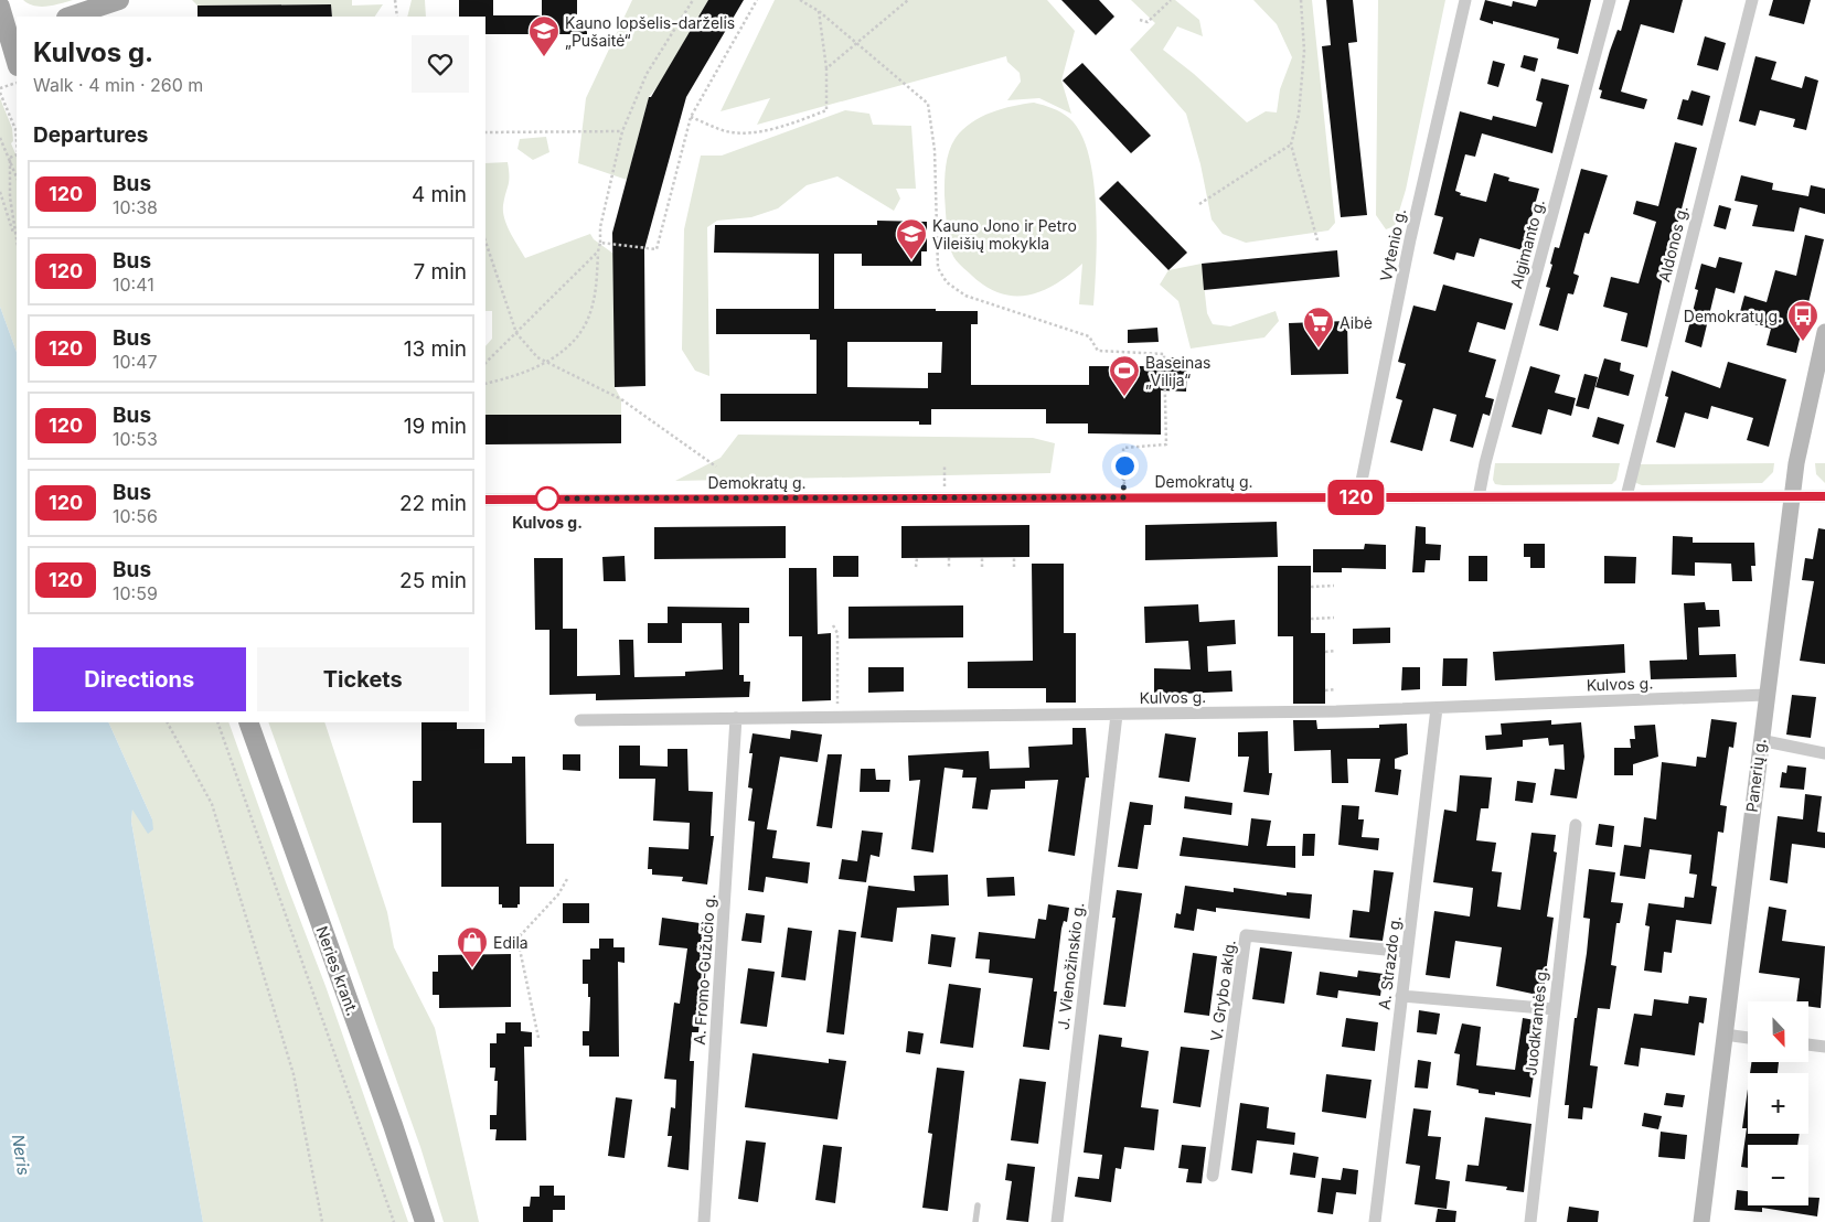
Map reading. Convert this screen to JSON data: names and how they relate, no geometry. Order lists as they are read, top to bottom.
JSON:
{
  "streets": {
    "main road": ["Panerių g.", "Neries krant."],
    "street": [
      "Algimanto g.",
      "Aldonos g.",
      "Vytenio g.",
      "Demokratų g.",
      "Kulvos g.",
      "A. Strazdo g.",
      "J. Vienožinskio g.",
      "A. Fromo-Gužučio g.",
      "V. Grybo aklg.",
      "Juodkrantės g."
    ]
  },
  "crossings": [
    ["Algimanto g.", "Demokratų g."],
    ["Aldonos g.", "Demokratų g."],
    ["Vytenio g.", "Demokratų g."],
    ["Demokratų g.", "Panerių g."],
    ["Kulvos g.", "Panerių g."],
    ["Kulvos g.", "A. Strazdo g."],
    ["Kulvos g.", "J. Vienožinskio g."],
    ["Kulvos g.", "A. Fromo-Gužučio g."],
    ["A. Strazdo g.", "V. Grybo aklg."]
  ],
  "water": ["Neris"],
  "places": {
    "school or university": ["Kauno lopšelis-darželis „Pušaitė“", "Kauno Jono ir Petro Vileišių mokykla"],
    "bus stop": ["Demokratų g."],
    "supermarket": ["Aibė"],
    "sports": ["Baseinas „Vilija“"],
    "other": ["Kulvos g."],
    "shop": ["Edila"]
  },
  "lines": ["bus line 120"],
  "north": "bottom",
  "page": {
    "on_map": "120",
    "heading": [
      ["Kulvos g.", "Walk · 4 min · 260 m"],
      "Departures"
    ],
    "list": [
      {
        "mark": "120",
        "name": "Bus",
        "note": "10:38",
        "value": "4 min"
      },
      {
        "mark": "120",
        "name": "Bus",
        "note": "10:41",
        "value": "7 min"
      },
      {
        "mark": "120",
        "name": "Bus",
        "note": "10:47",
        "value": "13 min"
      },
      {
        "mark": "120",
        "name": "Bus",
        "note": "10:53",
        "value": "19 min"
      },
      {
        "mark": "120",
        "name": "Bus",
        "note": "10:56",
        "value": "22 min"
      },
      {
        "mark": "120",
        "name": "Bus",
        "note": "10:59",
        "value": "25 min"
      }
    ],
    "buttons": ["Directions", "Tickets"],
    "map_buttons": ["+", "−"]
  }
}
